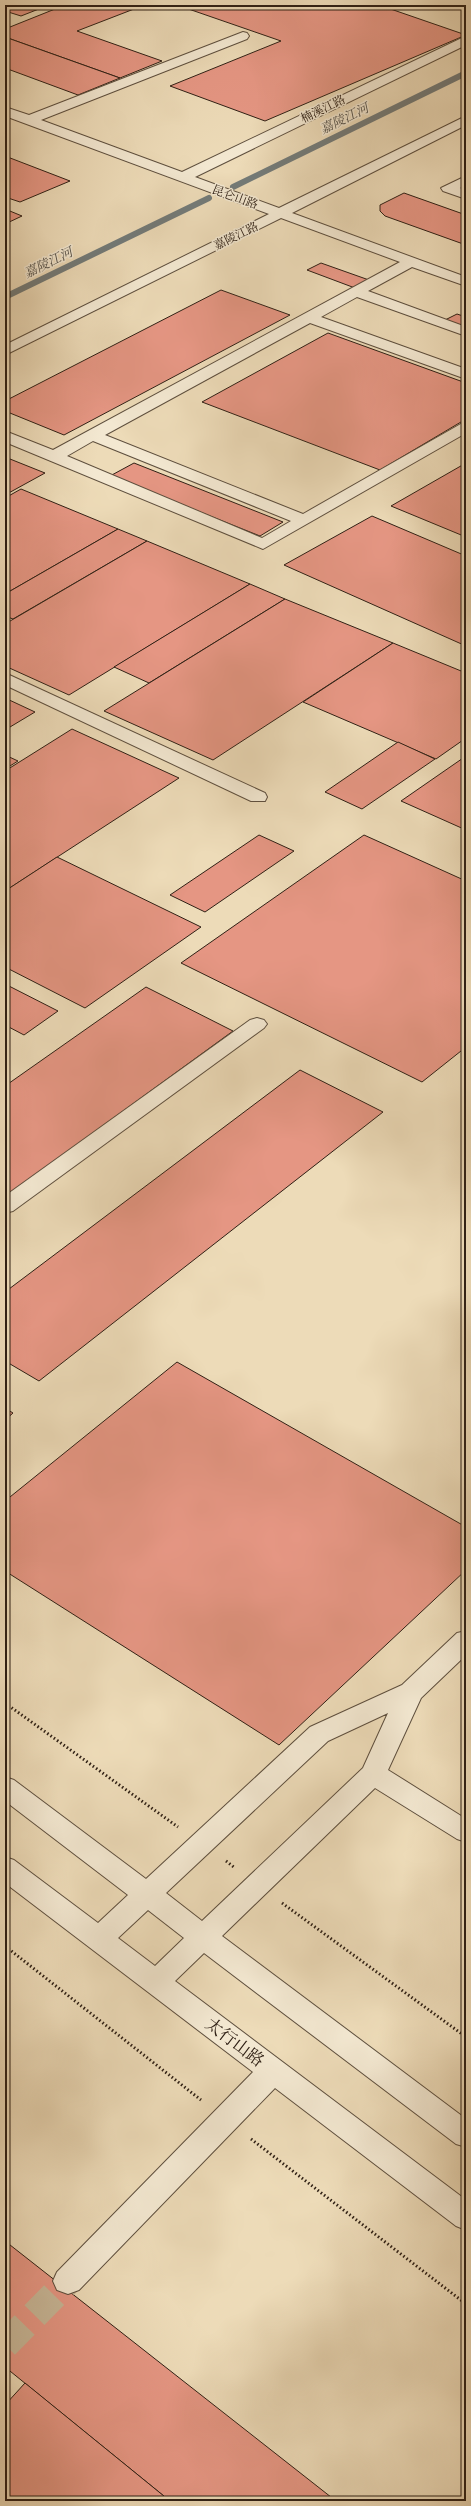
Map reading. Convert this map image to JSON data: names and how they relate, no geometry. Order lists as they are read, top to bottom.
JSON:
{
  "streets": {
    "street": [
      "楠溪江路",
      "昆仑山路",
      "嘉陵江路",
      "太行山路"
    ]
  },
  "crossings": [
    ["楠溪江路", "昆仑山路"],
    ["昆仑山路", "嘉陵江路"]
  ],
  "water": ["嘉陵江河"]
}
